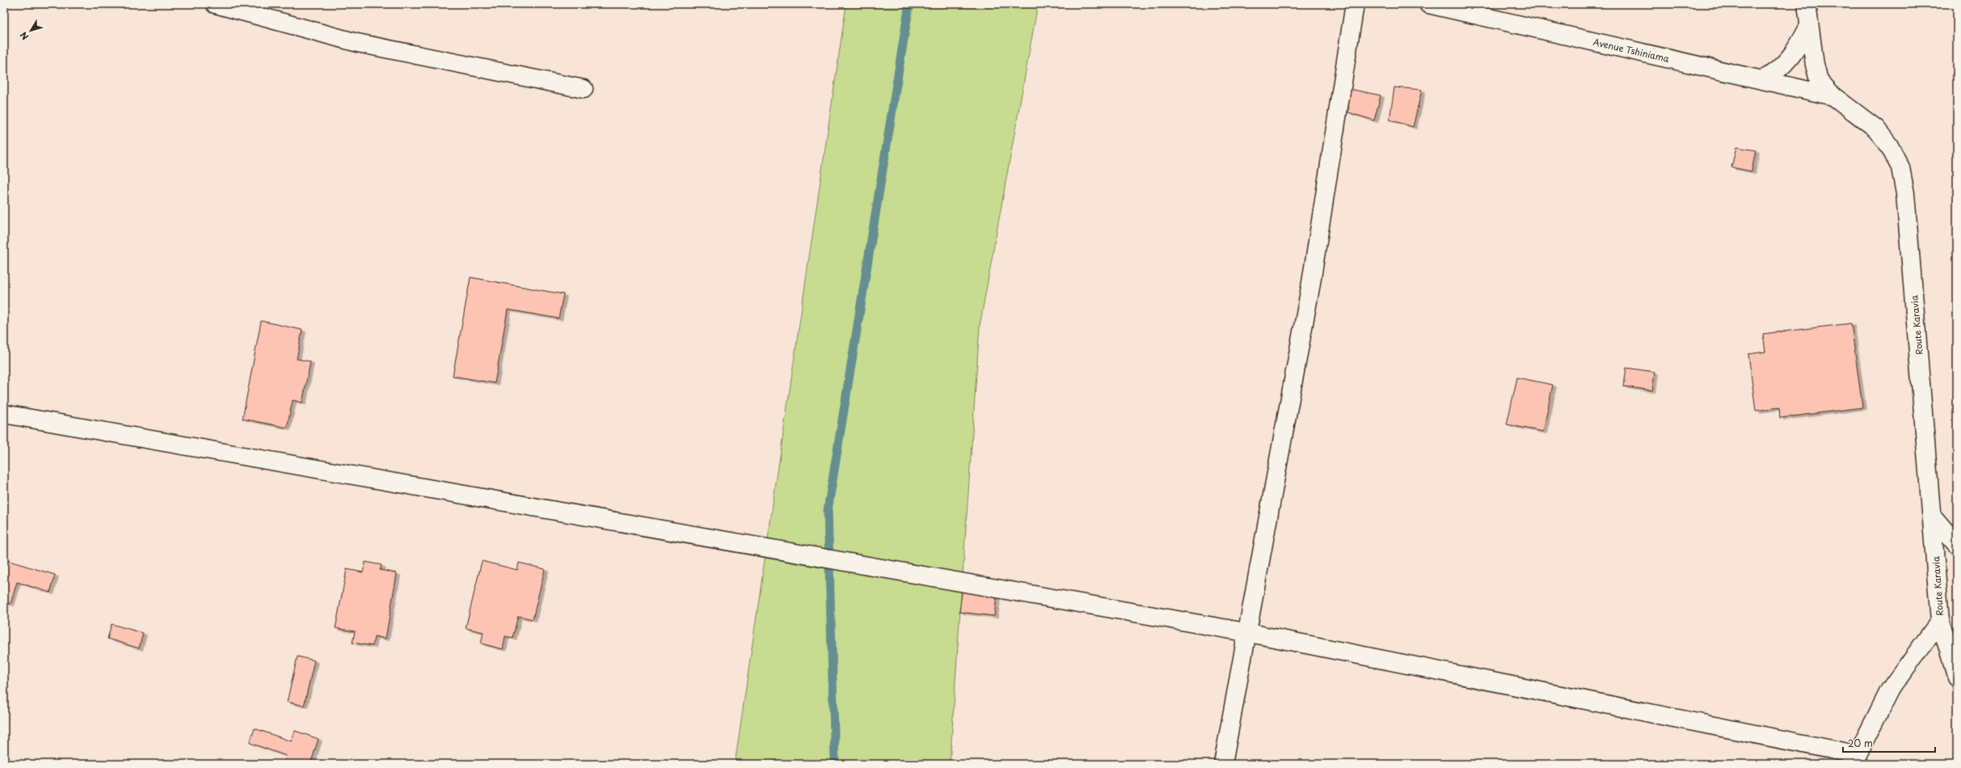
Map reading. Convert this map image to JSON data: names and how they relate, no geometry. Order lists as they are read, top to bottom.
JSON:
{
  "streets": {
    "street": ["Avenue Tshiniama", "Route Karavia"]
  },
  "crossings": [
    ["Avenue Tshiniama", "Route Karavia"]
  ],
  "scale_bar": "20 m",
  "north": "bottom left"
}
